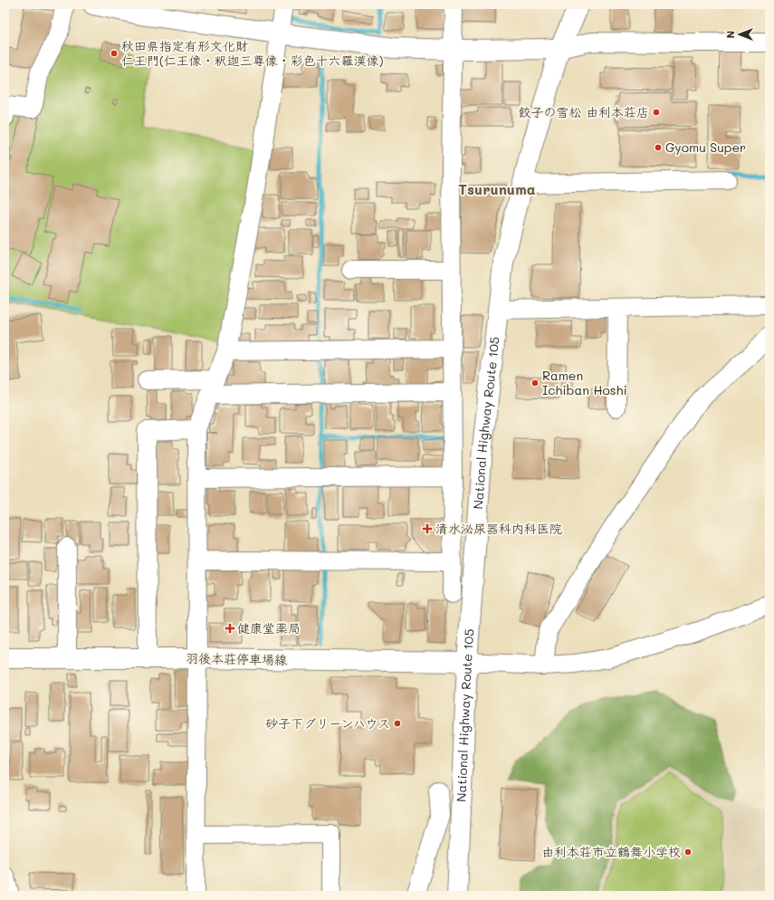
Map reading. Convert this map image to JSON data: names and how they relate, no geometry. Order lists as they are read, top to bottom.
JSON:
{
  "streets": {
    "main road": ["National Highway Route 105", "羽後本荘停車場線"]
  },
  "crossings": [
    ["National Highway Route 105", "羽後本荘停車場線"]
  ],
  "districts": ["Tsurunuma"],
  "places": {
    "other": [
      "秋田県指定有形文化財 仁王門(仁王像・釈迦三尊像・彩色十六羅漢像)",
      "餃子の雪松 由利本荘店",
      "Gyomu Super",
      "Ramen Ichiban Hoshi",
      "砂子下グリーンハウス",
      "由利本荘市立鶴舞小学校"
    ],
    "health": ["清水泌尿器科内科医院", "健康堂薬局"]
  },
  "north": "left"
}
